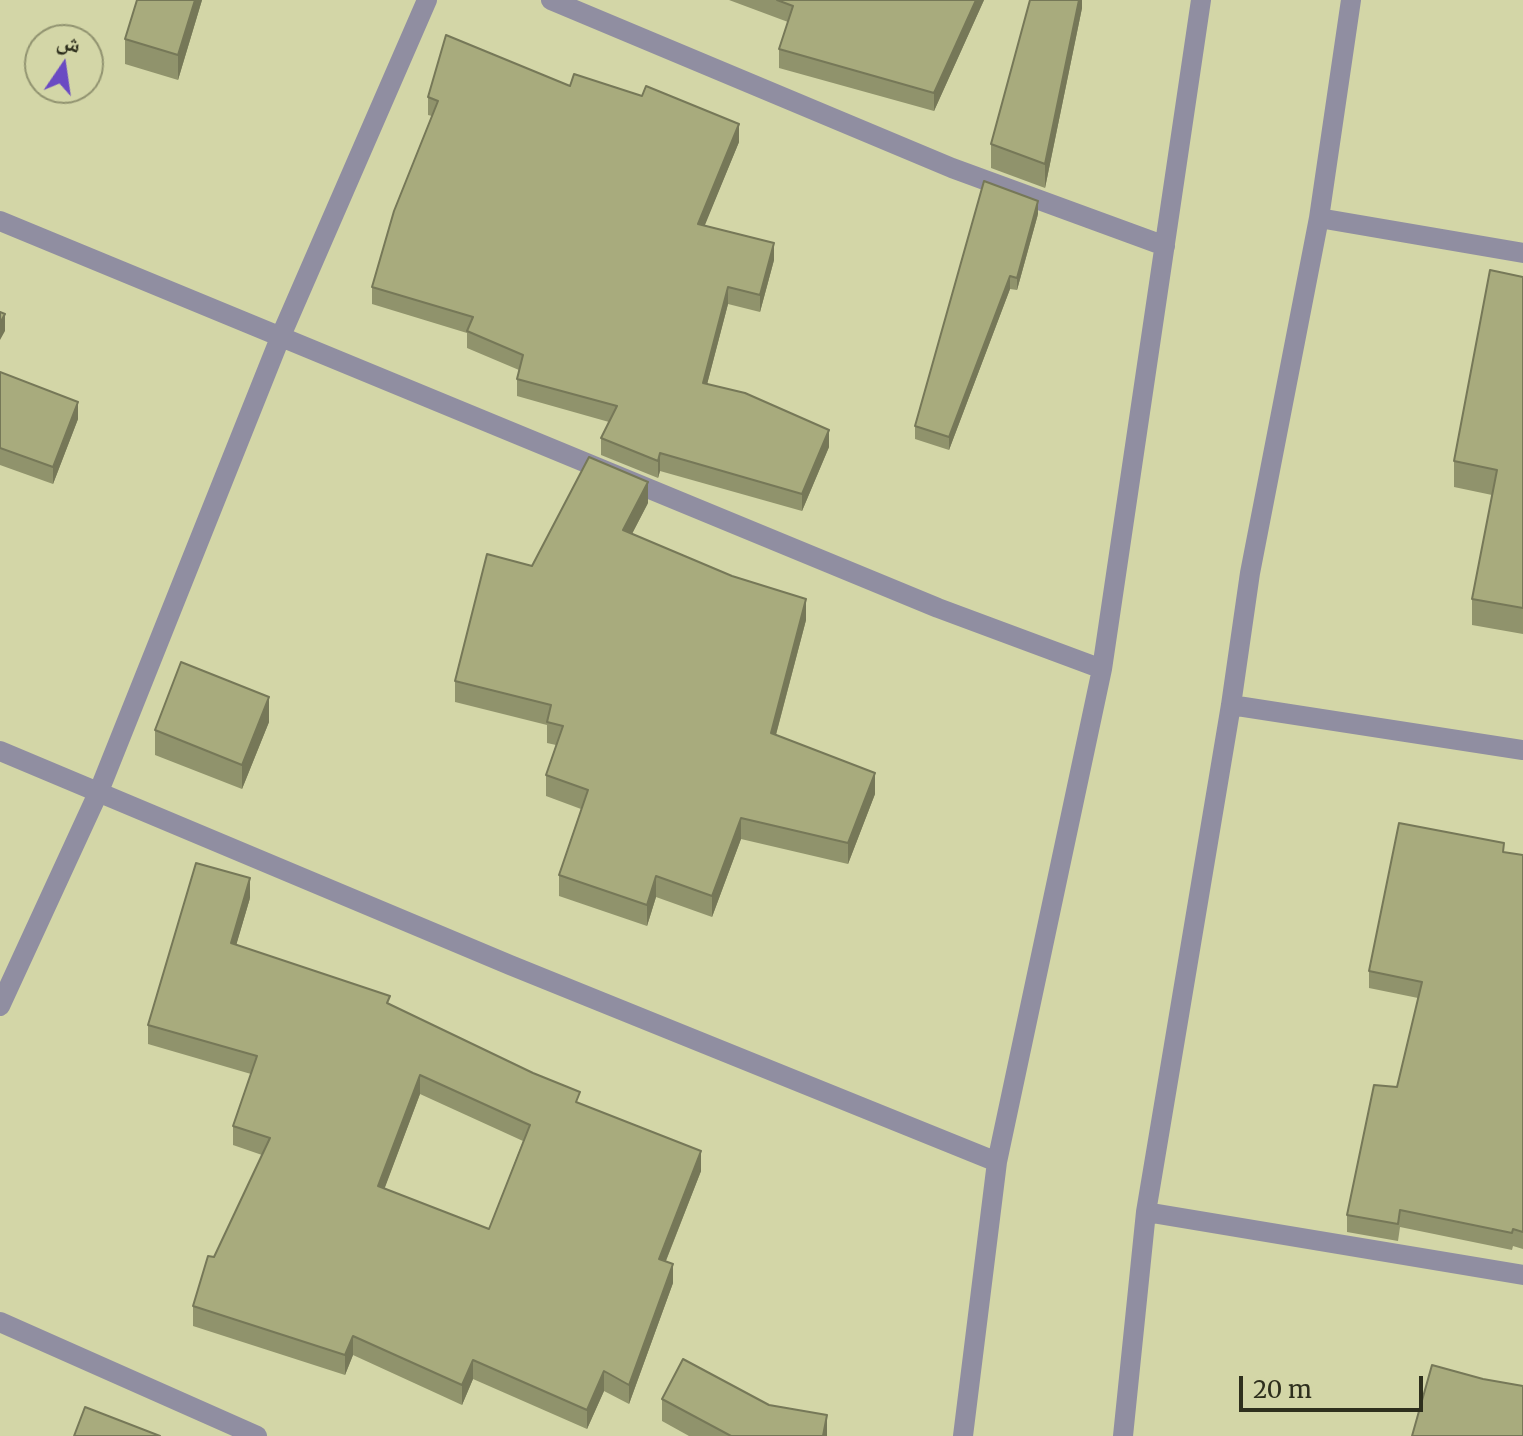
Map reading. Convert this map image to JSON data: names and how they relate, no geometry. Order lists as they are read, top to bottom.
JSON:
{
  "scale_bar": "20 m",
  "north": "top"
}
